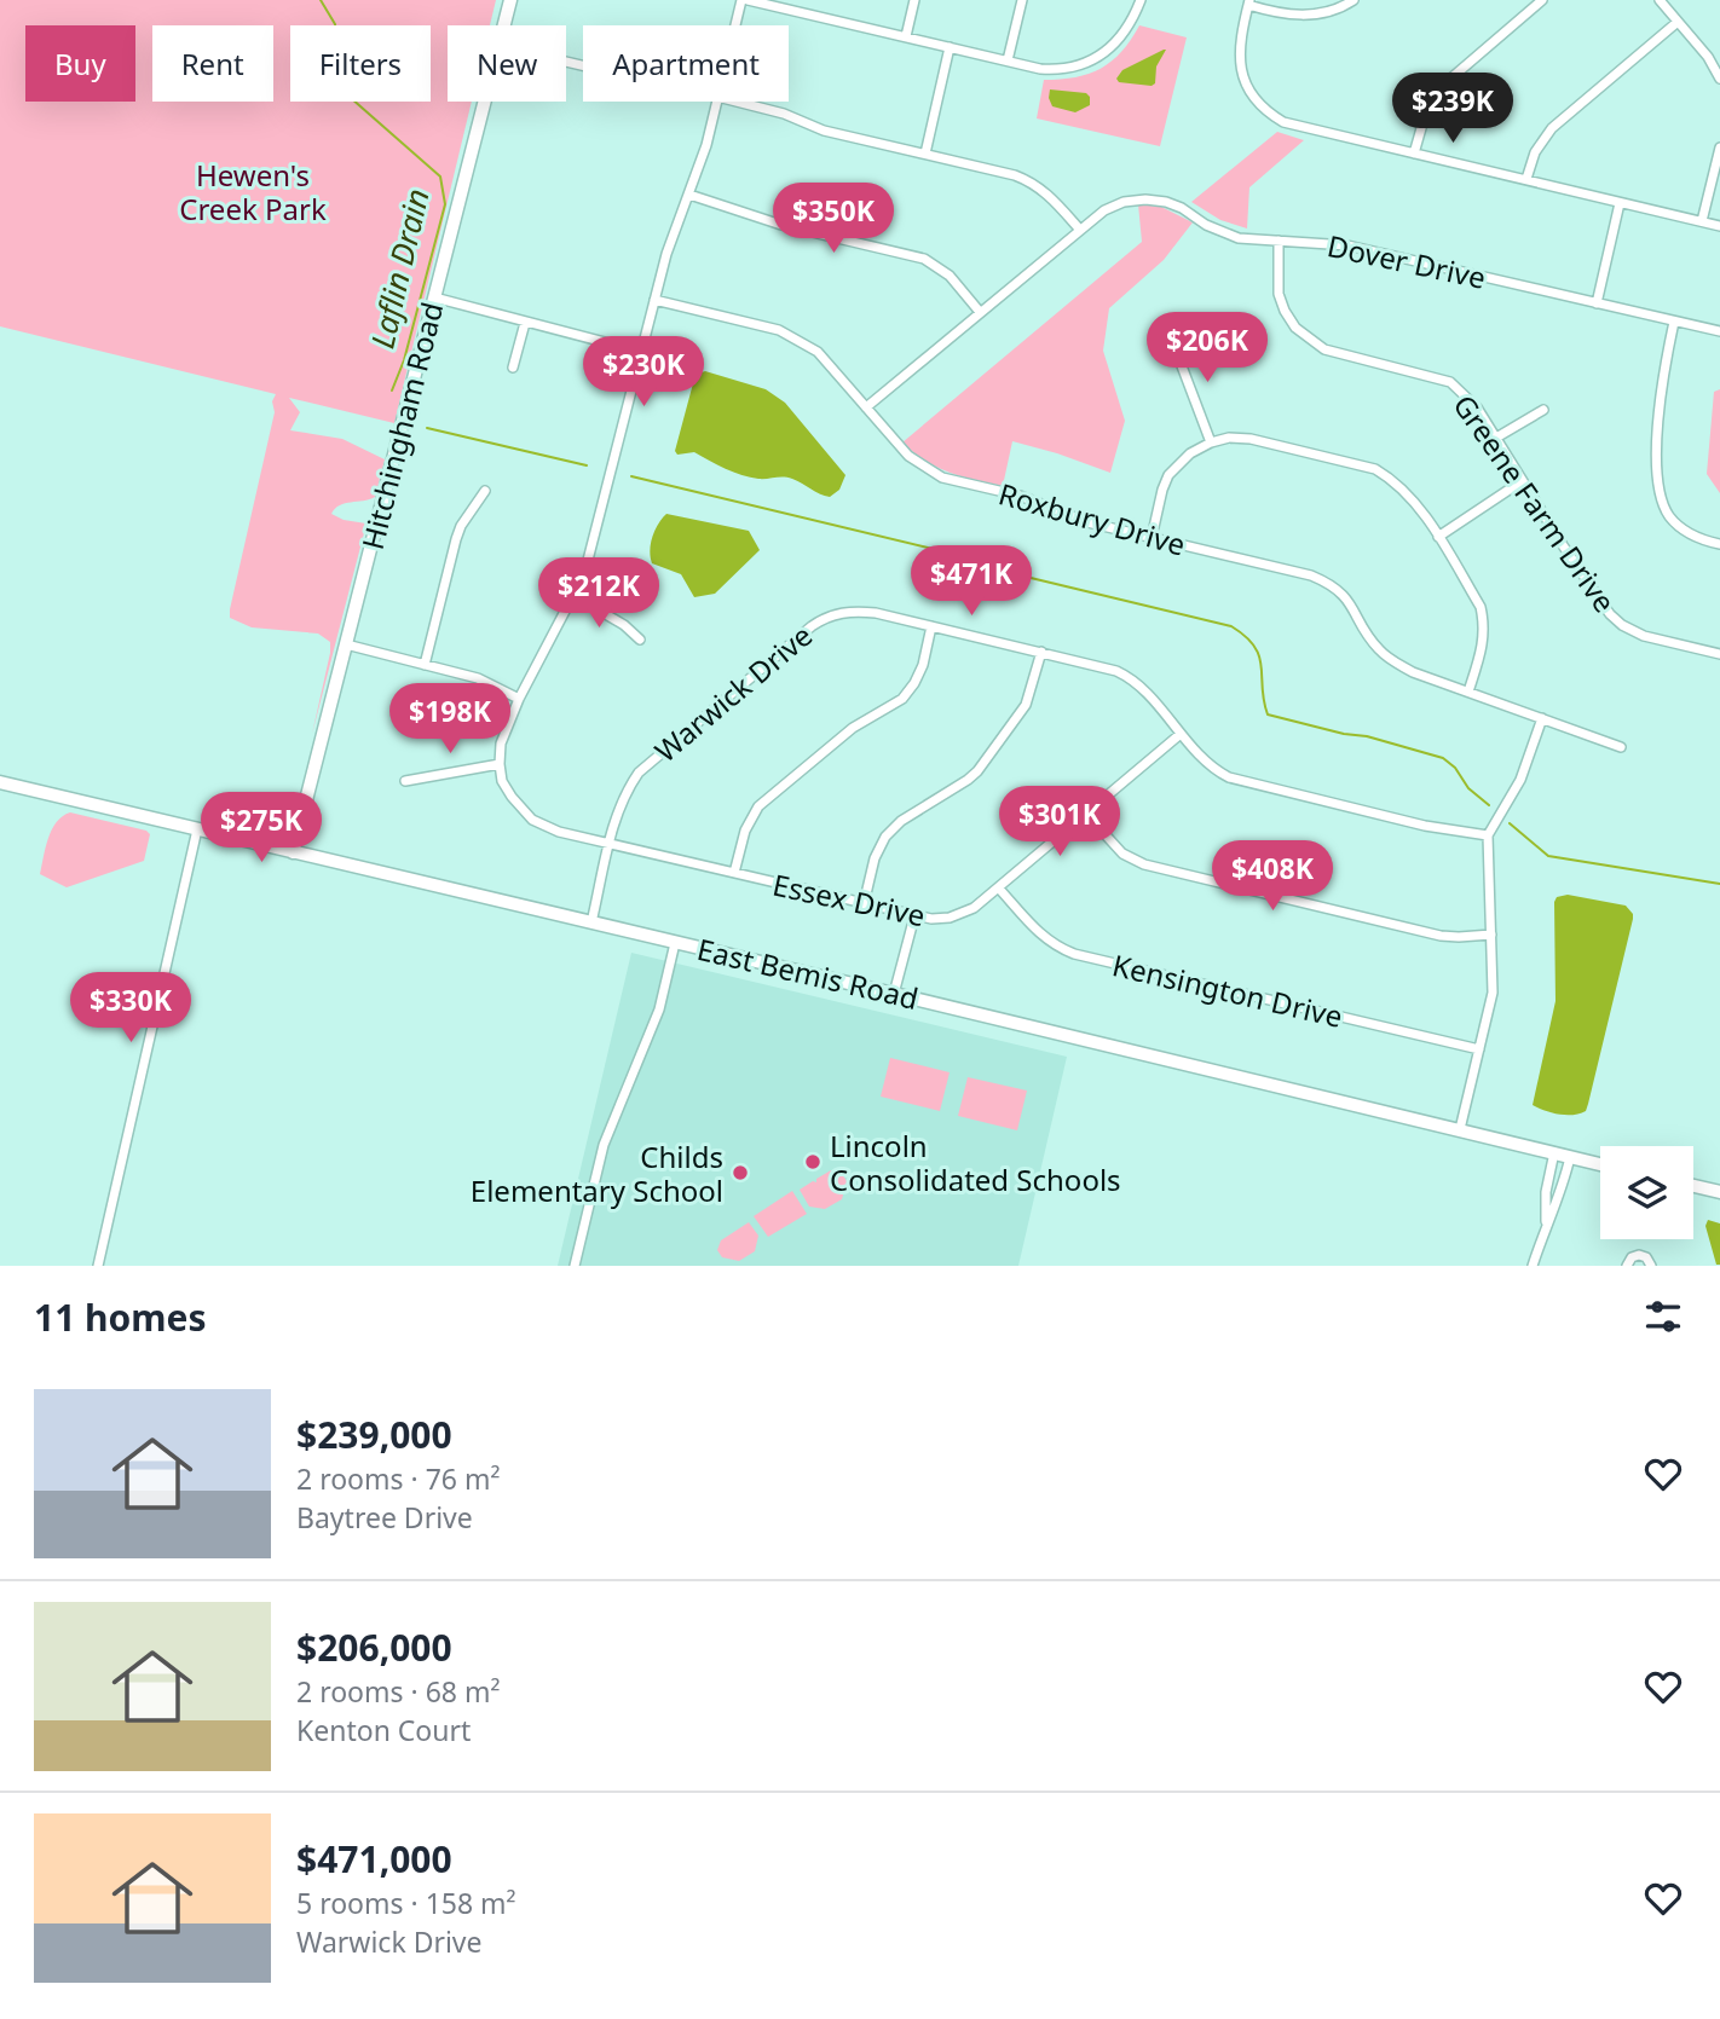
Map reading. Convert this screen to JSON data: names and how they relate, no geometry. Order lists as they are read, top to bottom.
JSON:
{
  "streets": {
    "street": [
      "Dover Drive",
      "Hitchingham Road",
      "Greene Farm Drive",
      "Roxbury Drive",
      "Warwick Drive",
      "Essex Drive",
      "East Bemis Road",
      "Kensington Drive"
    ]
  },
  "crossings": [
    ["Dover Drive", "Greene Farm Drive"],
    ["Dover Drive", "Roxbury Drive"],
    ["Hitchingham Road", "East Bemis Road"],
    ["Warwick Drive", "Essex Drive"],
    ["Warwick Drive", "East Bemis Road"],
    ["Essex Drive", "Kensington Drive"]
  ],
  "water": ["Laflin Drain"],
  "parks": ["Hewen's Creek Park"],
  "places": ["Lincoln Consolidated Schools", "Childs Elementary School"],
  "page": {
    "chip": [
      "Buy",
      "Rent",
      "Filters",
      "New",
      "Apartment"
    ],
    "price": [
      "$239K",
      "$350K",
      "$206K",
      "$230K",
      "$471K",
      "$212K",
      "$198K",
      "$301K",
      "$275K",
      "$408K",
      "$330K"
    ],
    "heading": "11 homes",
    "list": [
      {
        "name": "$239,000",
        "note": "2 rooms · 76 m² · Baytree Drive"
      },
      {
        "name": "$206,000",
        "note": "2 rooms · 68 m² · Kenton Court"
      },
      {
        "name": "$471,000",
        "note": "5 rooms · 158 m² · Warwick Drive"
      }
    ]
  }
}
